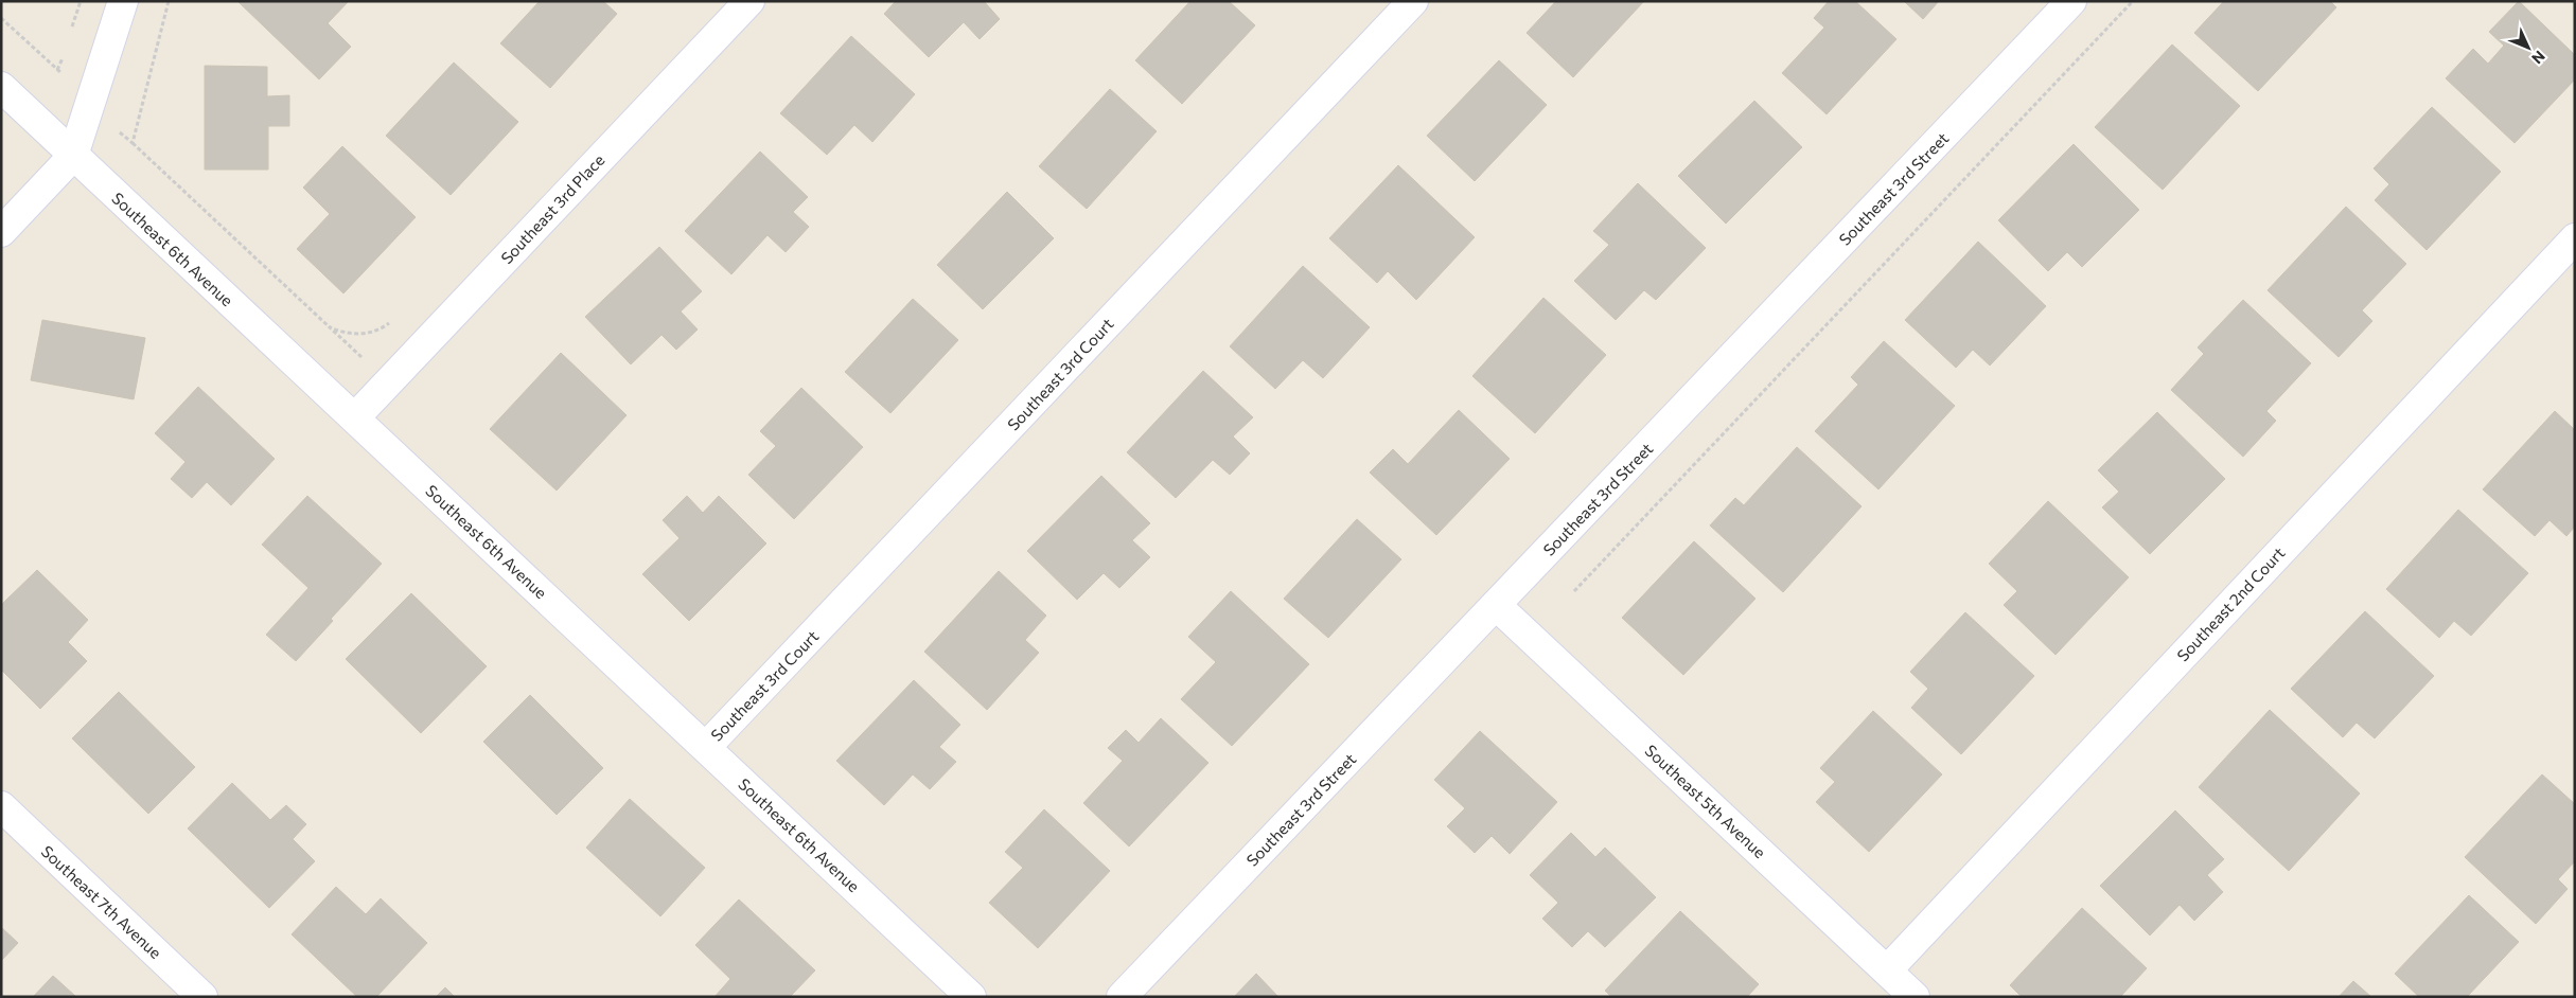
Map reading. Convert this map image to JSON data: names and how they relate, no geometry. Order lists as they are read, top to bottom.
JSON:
{
  "streets": {
    "street": [
      "Southeast 3rd Street",
      "Southeast 3rd Place",
      "Southeast 6th Avenue",
      "Southeast 3rd Court",
      "Southeast 2nd Court",
      "Southeast 5th Avenue",
      "Southeast 7th Avenue"
    ]
  },
  "crossings": [
    ["Southeast 3rd Street", "Southeast 5th Avenue"],
    ["Southeast 3rd Place", "Southeast 6th Avenue"],
    ["Southeast 6th Avenue", "Southeast 3rd Court"],
    ["Southeast 2nd Court", "Southeast 5th Avenue"]
  ],
  "north": "bottom right"
}
